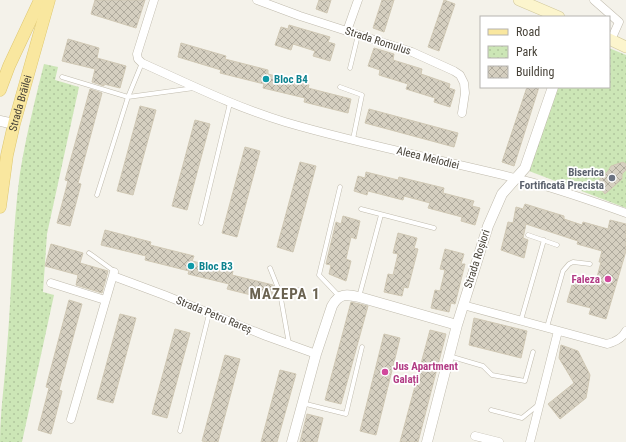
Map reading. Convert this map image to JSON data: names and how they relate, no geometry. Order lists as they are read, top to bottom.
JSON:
{
  "streets": {
    "main road": ["Strada Brăilei"],
    "street": [
      "Strada Romulus",
      "Aleea Melodiei",
      "Strada Roșiori",
      "Strada Petru Rareș"
    ]
  },
  "crossings": [
    ["Aleea Melodiei", "Strada Roșiori"]
  ],
  "districts": ["MAZEPA 1"],
  "places": [
    "Bloc B4",
    "Biserica Fortificată Precista",
    "Bloc B3",
    "Faleza",
    "Jus Apartment Galați"
  ],
  "legend": ["Road", "Park", "Building"]
}
